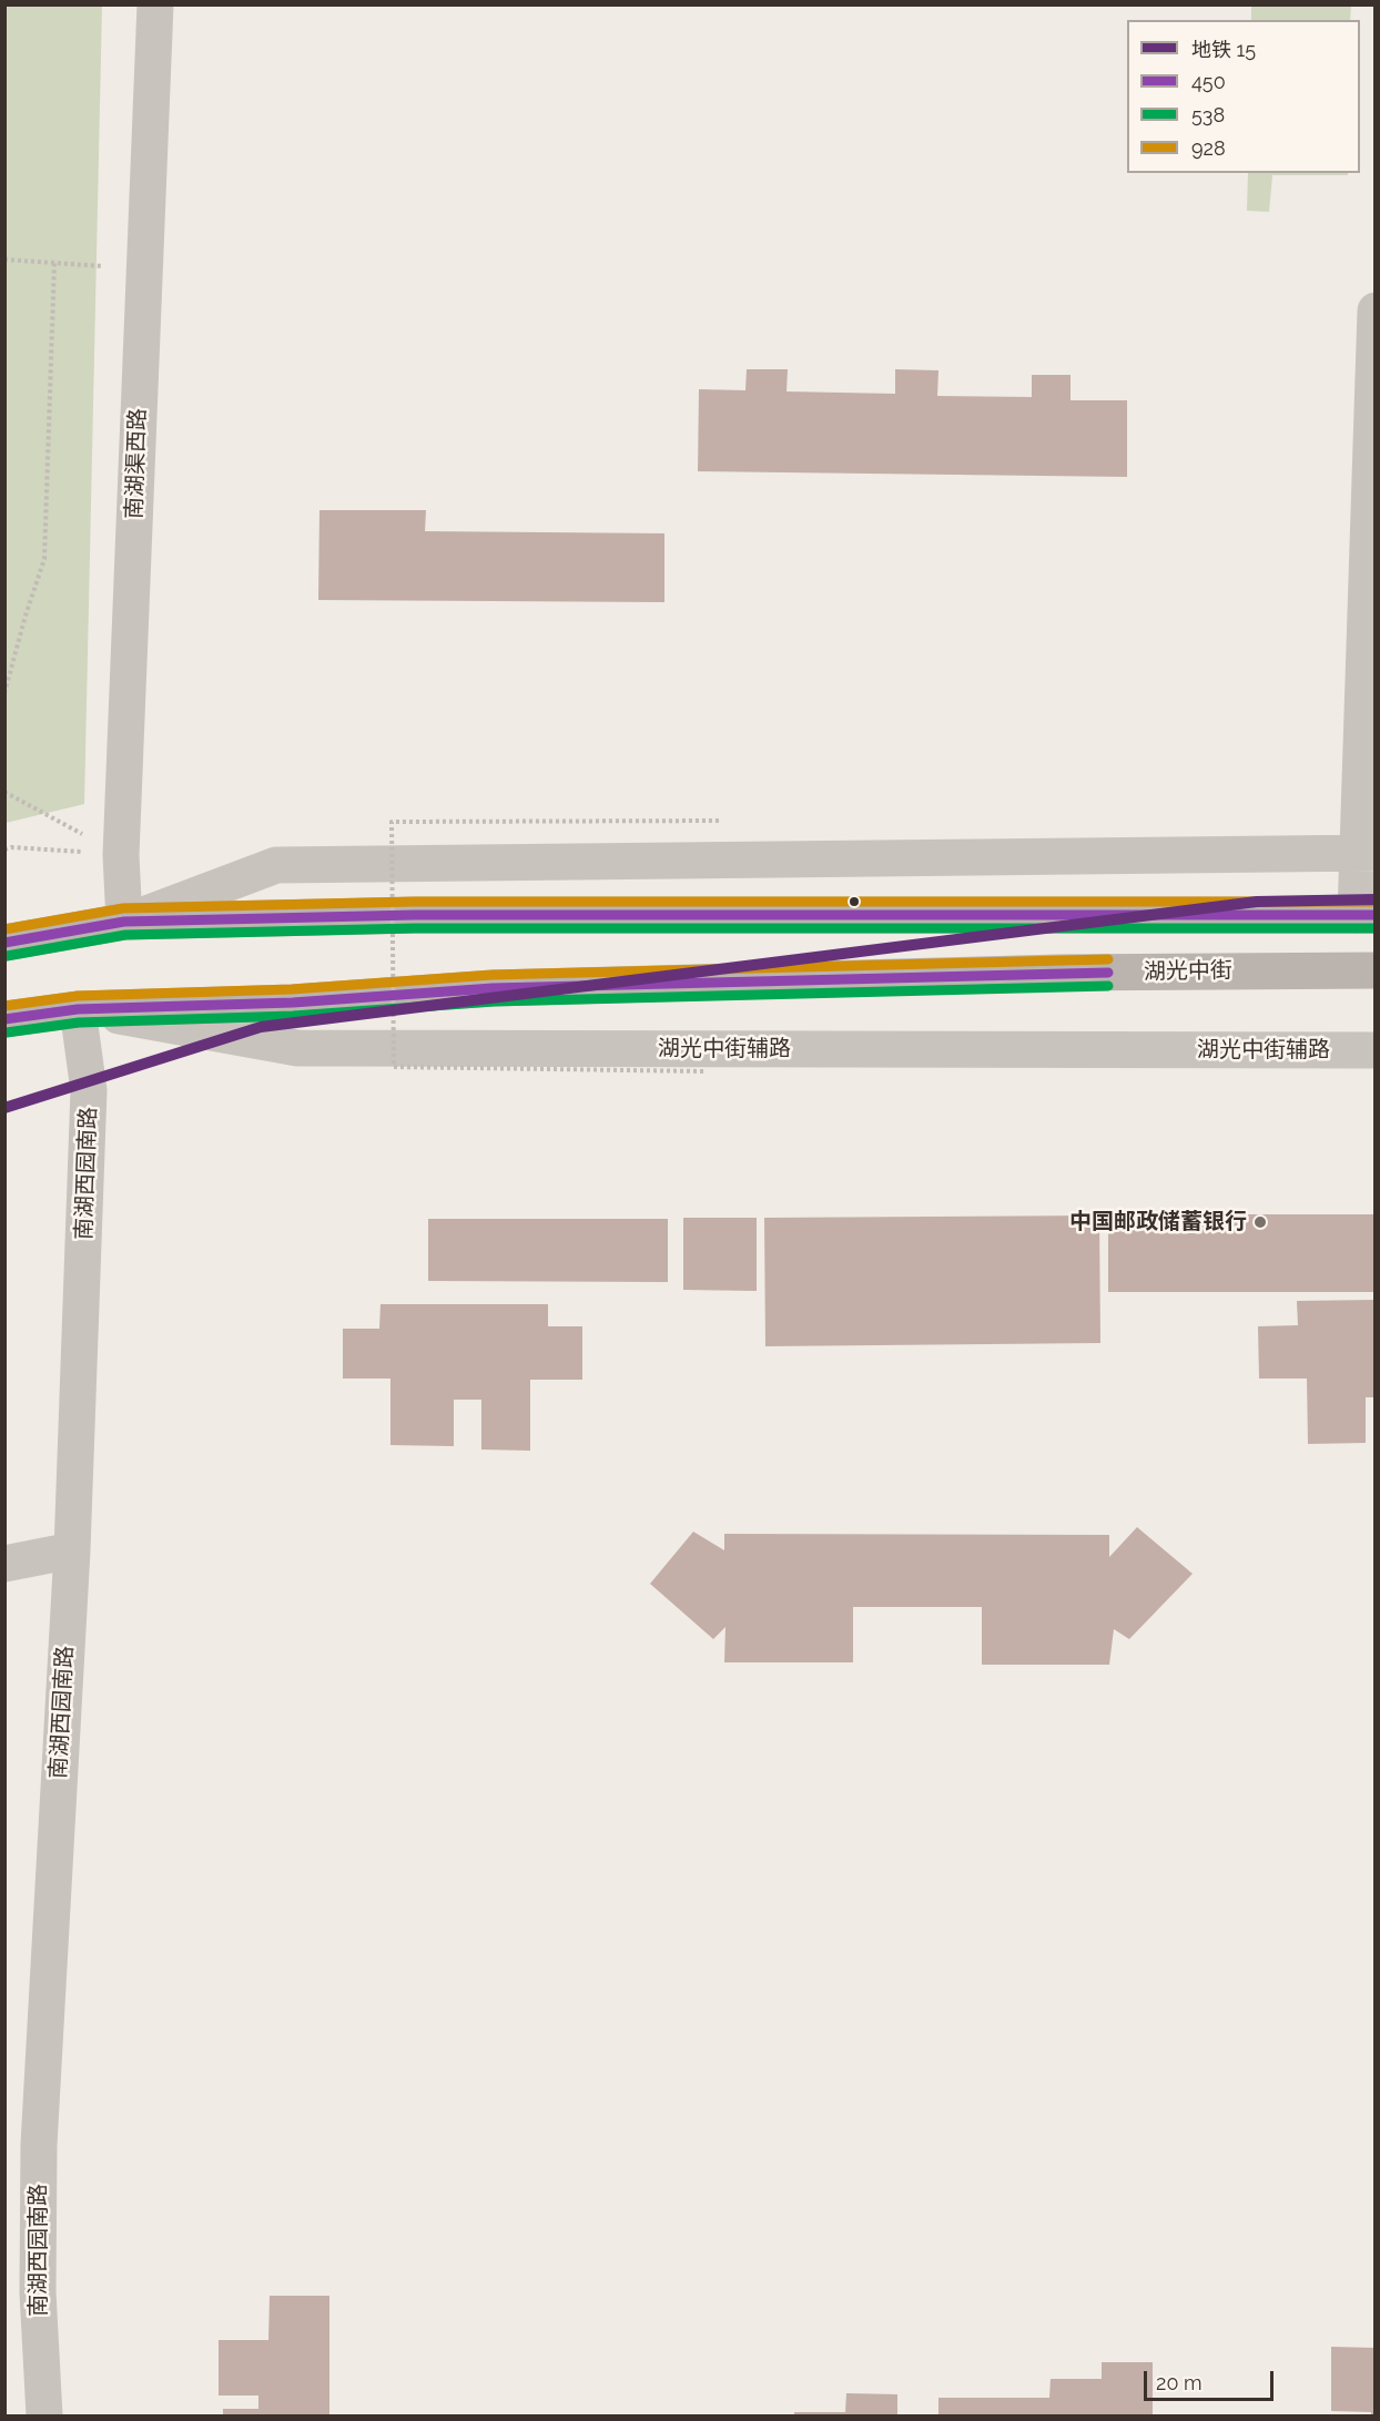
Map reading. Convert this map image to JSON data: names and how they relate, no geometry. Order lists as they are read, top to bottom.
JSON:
{
  "streets": {
    "main road": ["湖光中街"],
    "street": ["南湖渠西路", "湖光中街辅路", "南湖西园南路"]
  },
  "crossings": [
    ["湖光中街", "湖光中街辅路"],
    ["湖光中街", "南湖西园南路"],
    ["湖光中街辅路", "南湖西园南路"]
  ],
  "places": ["中国邮政储蓄银行"],
  "lines": [
    "metro line 15",
    "transit line 928",
    "transit line 450",
    "transit line 538"
  ],
  "legend": [
    "地铁 15",
    "450",
    "538",
    "928"
  ],
  "scale_bar": "20 m"
}
